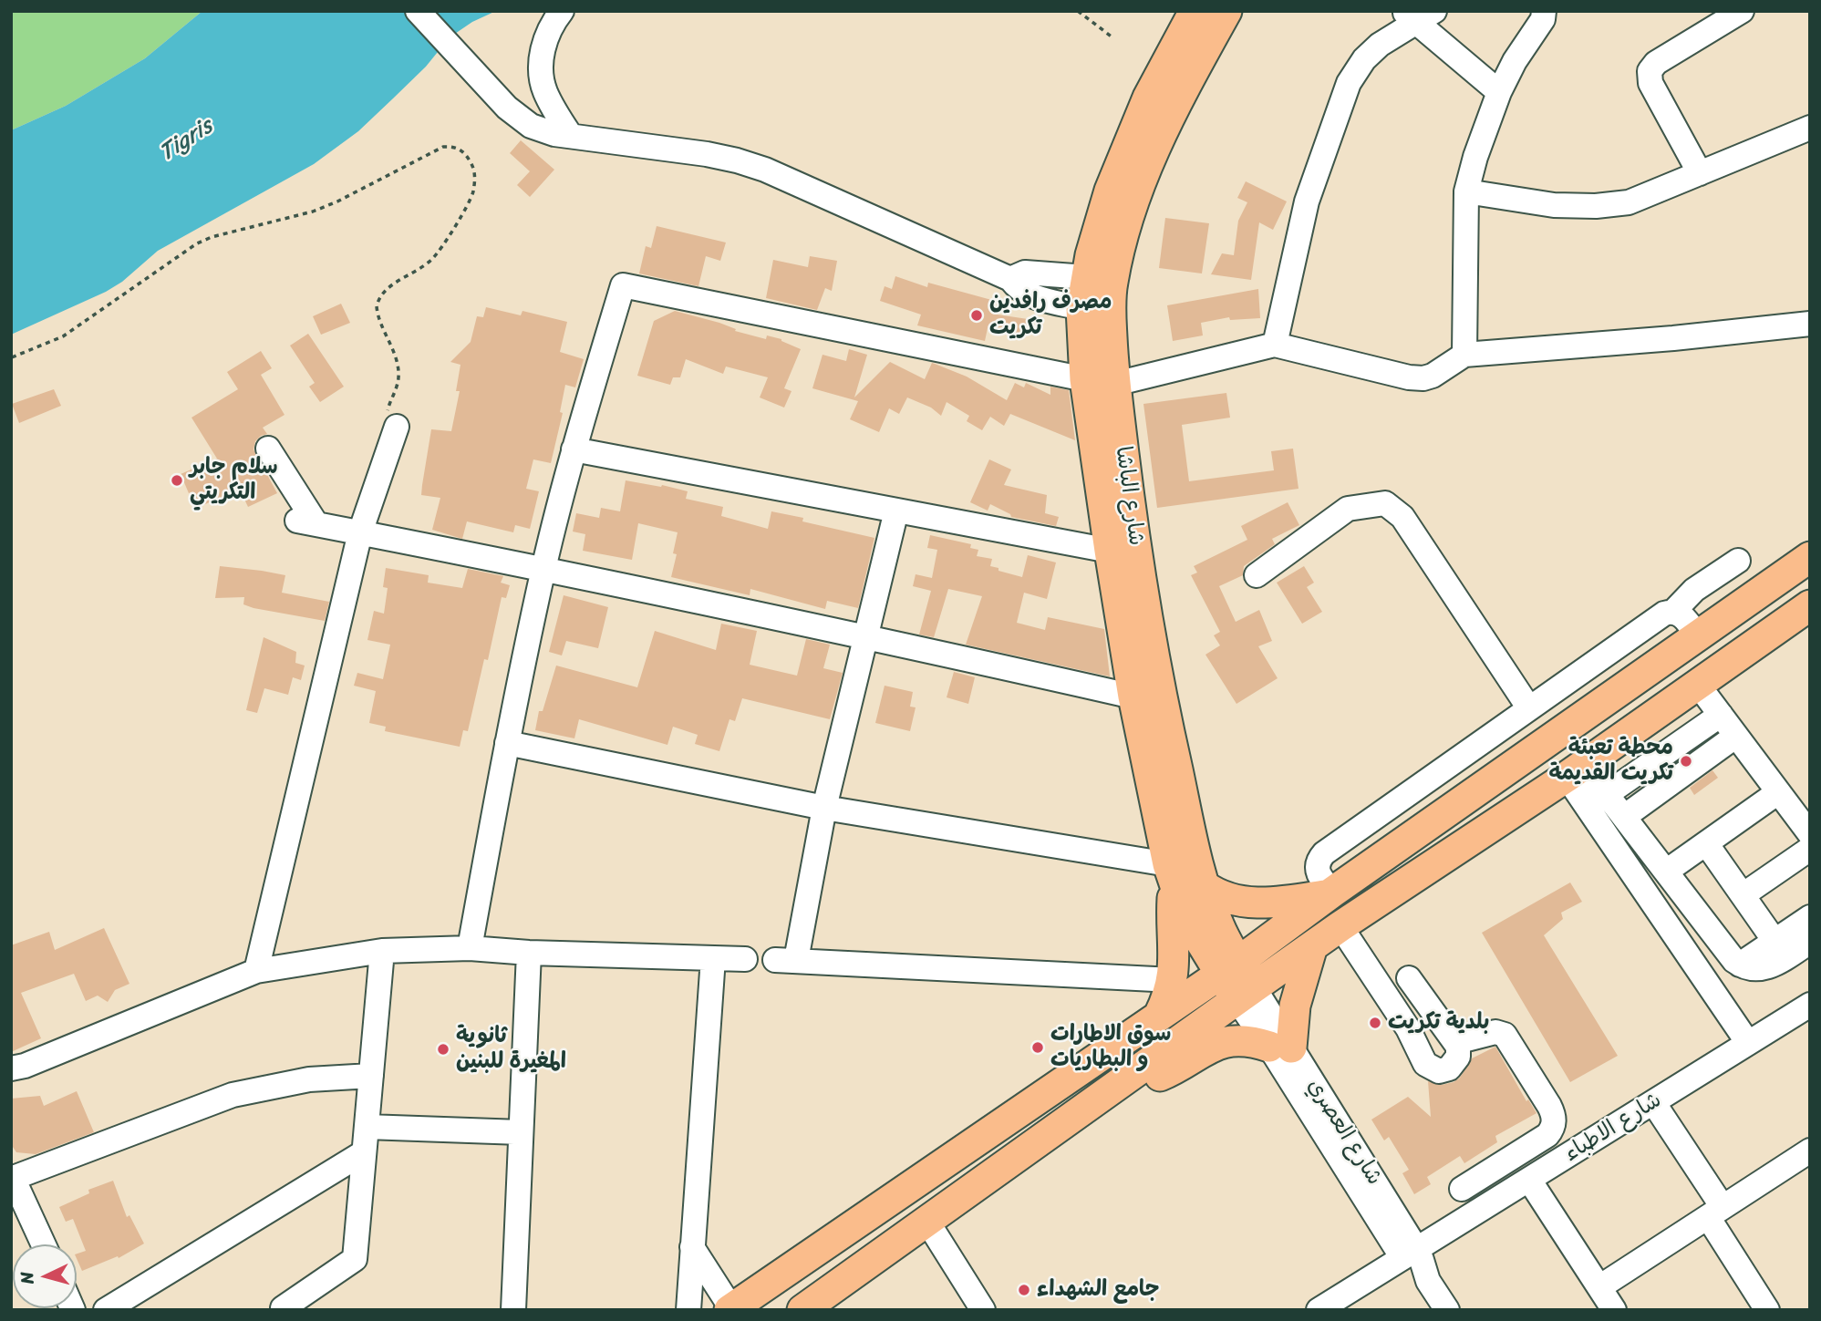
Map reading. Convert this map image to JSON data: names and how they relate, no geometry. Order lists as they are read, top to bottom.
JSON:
{
  "streets": {
    "main road": ["شارع الباشا"],
    "street": ["شارع الاطباء", "شارع العصري"]
  },
  "crossings": [
    ["شارع الباشا", "شارع العصري"],
    ["شارع الاطباء", "شارع العصري"]
  ],
  "water": ["Tigris"],
  "places": [
    "مصرف رافدين تكريت",
    "سلام جابر التكريتي",
    "محطة تعبئة تكريت القديمة",
    "بلدية تكريت",
    "سوق الاطارات و البطاريات",
    "ثانوية المغيرة للبنين",
    "جامع الشهداء"
  ],
  "north": "left"
}
